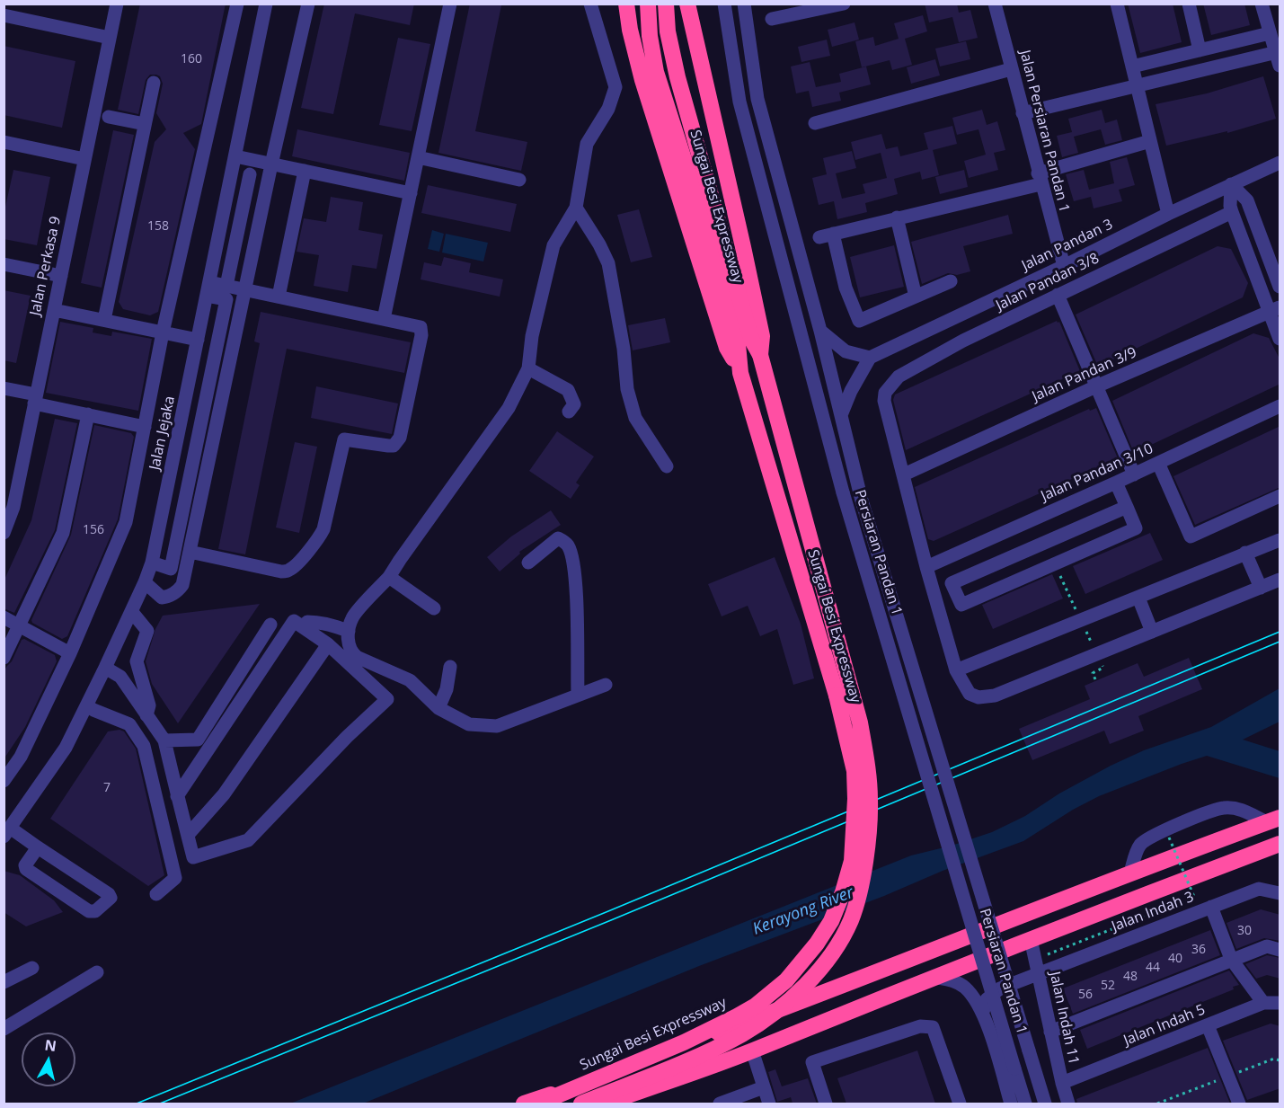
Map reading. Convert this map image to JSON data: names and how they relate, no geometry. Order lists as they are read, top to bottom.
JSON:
{
  "streets": {
    "highway": ["Sungai Besi Expressway"],
    "street": [
      "Jalan Persiaran Pandan 1",
      "Jalan Pandan 3",
      "Jalan Perkasa 9",
      "Jalan Pandan 3/8",
      "Jalan Pandan 3/9",
      "Jalan Jejaka",
      "Jalan Pandan 3/10",
      "Persiaran Pandan 1",
      "Jalan Indah 3",
      "Jalan Indah 11",
      "Jalan Indah 5"
    ]
  },
  "crossings": [
    ["Jalan Persiaran Pandan 1", "Jalan Pandan 3"],
    ["Jalan Pandan 3/8", "Jalan Pandan 3/9"],
    ["Jalan Indah 3", "Jalan Indah 11"],
    ["Jalan Indah 11", "Jalan Indah 5"]
  ],
  "water": ["Kerayong River"],
  "house_numbers": [
    "160",
    "158",
    "156",
    "7",
    "30",
    "36",
    "40",
    "44",
    "48",
    "52",
    "56"
  ],
  "north": "top"
}
